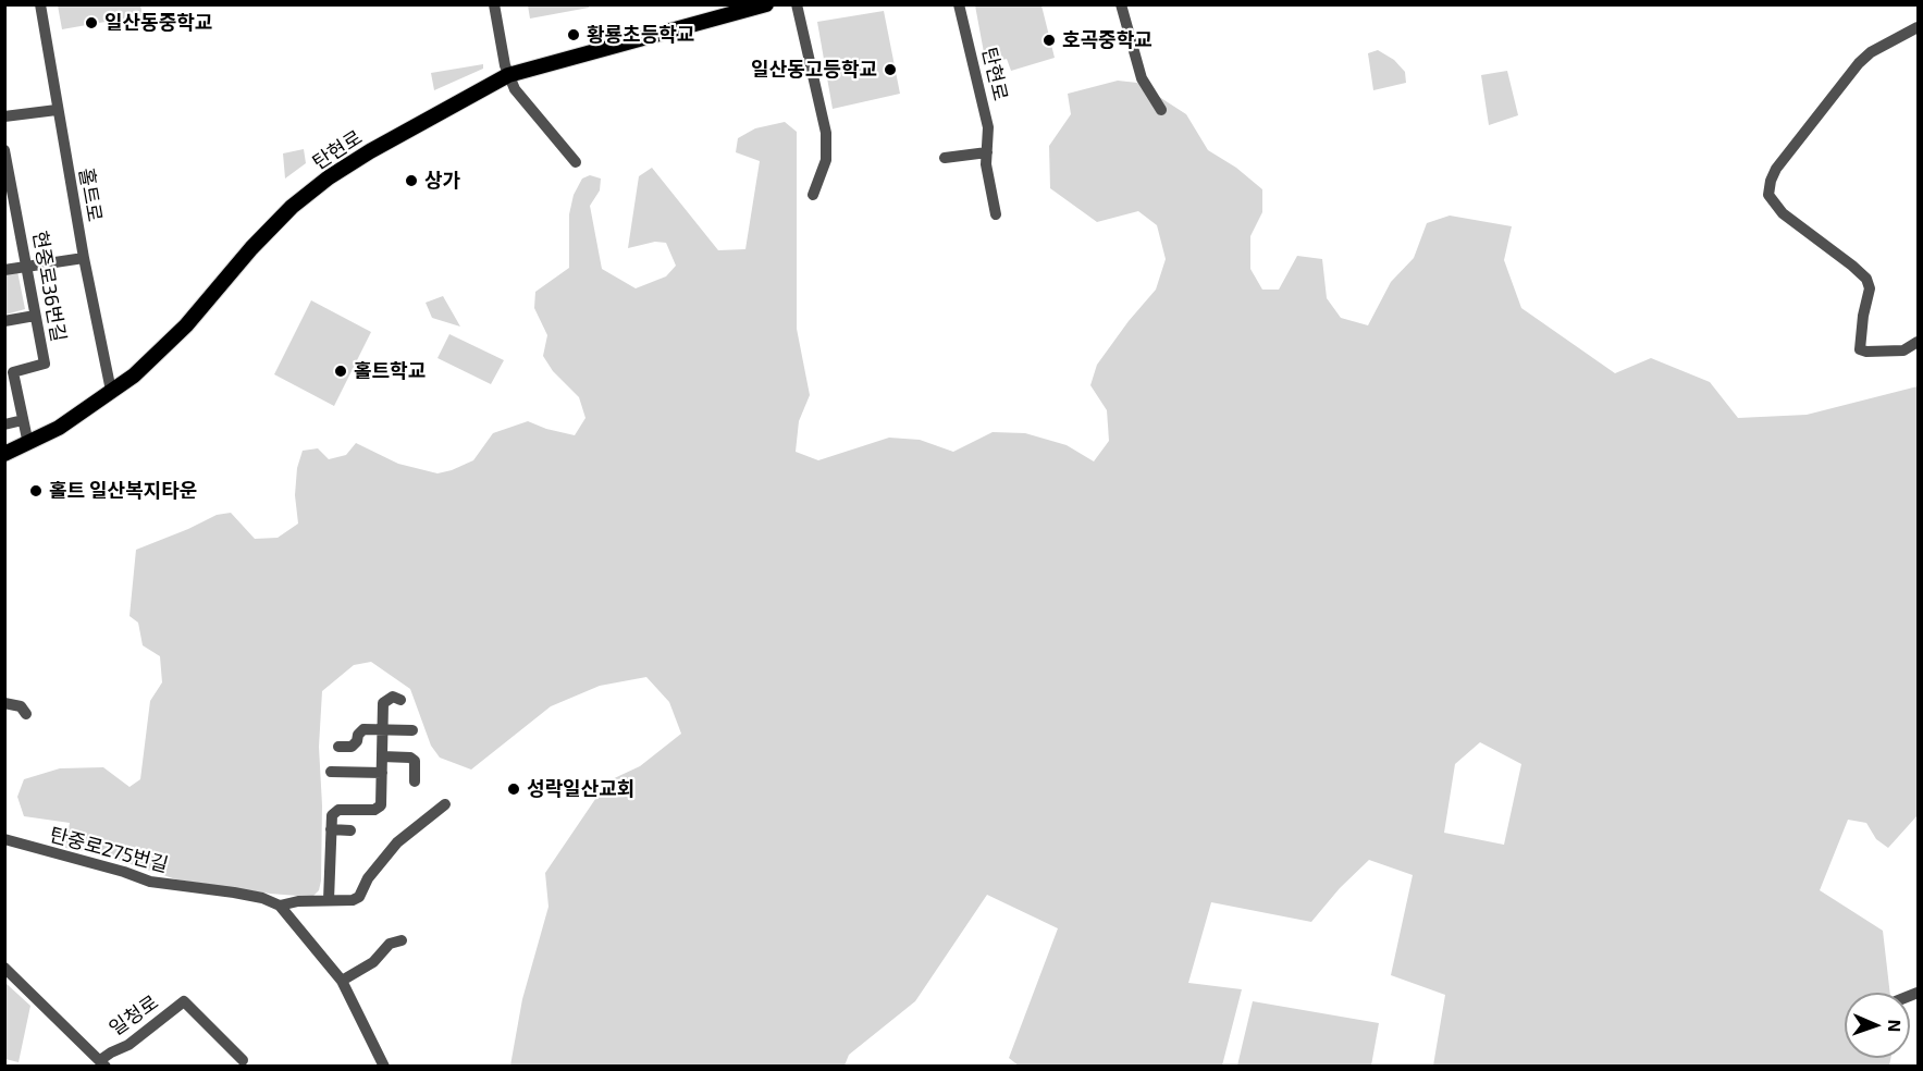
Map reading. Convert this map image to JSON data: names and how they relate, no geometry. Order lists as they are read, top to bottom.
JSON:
{
  "streets": {
    "main road": ["탄현로"],
    "street": [
      "홀트로",
      "현중로36번길",
      "탄중로275번길",
      "일청로"
    ]
  },
  "crossings": [
    ["탄현로", "홀트로"],
    ["탄현로", "현중로36번길"]
  ],
  "places": [
    "일산동중학교",
    "황룡초등학교",
    "호곡중학교",
    "일산동고등학교",
    "상가",
    "홀트학교",
    "홀트 일산복지타운",
    "성락일산교회"
  ],
  "north": "right"
}
